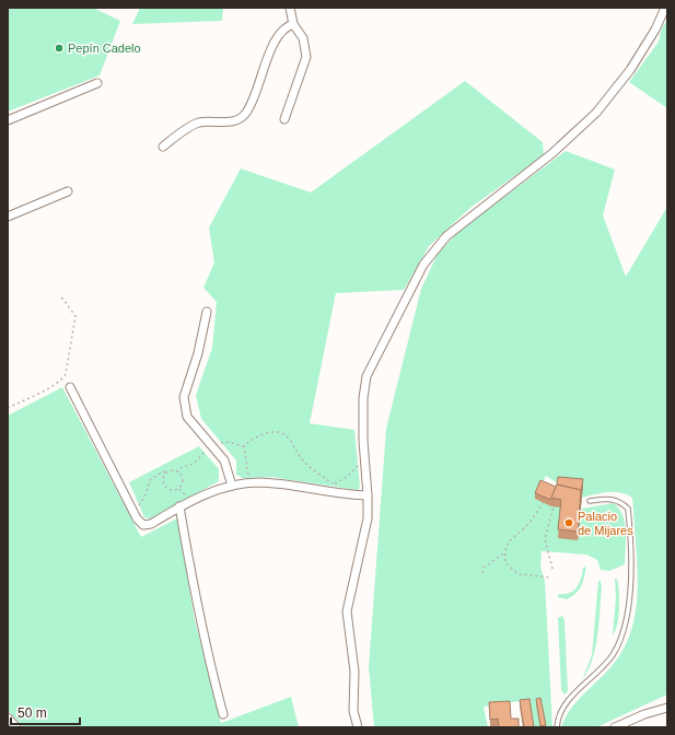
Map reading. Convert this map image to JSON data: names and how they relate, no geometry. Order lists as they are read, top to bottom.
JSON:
{
  "places": ["Pepín Cadelo", "Palacio de Mijares"],
  "scale_bar": "50 m"
}
